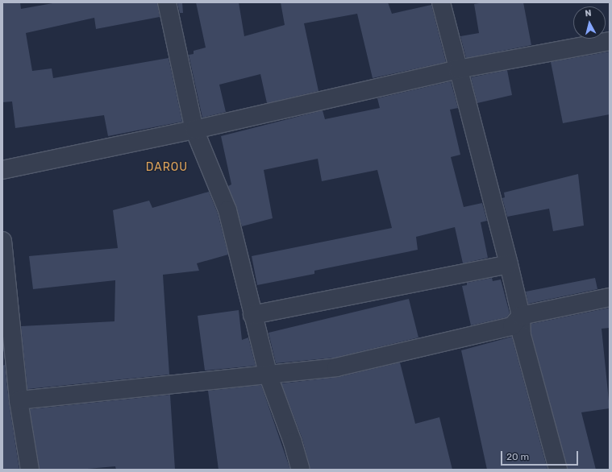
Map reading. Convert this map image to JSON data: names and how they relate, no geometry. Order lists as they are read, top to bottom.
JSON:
{
  "districts": ["DAROU"],
  "scale_bar": "20 m",
  "north": "top"
}
